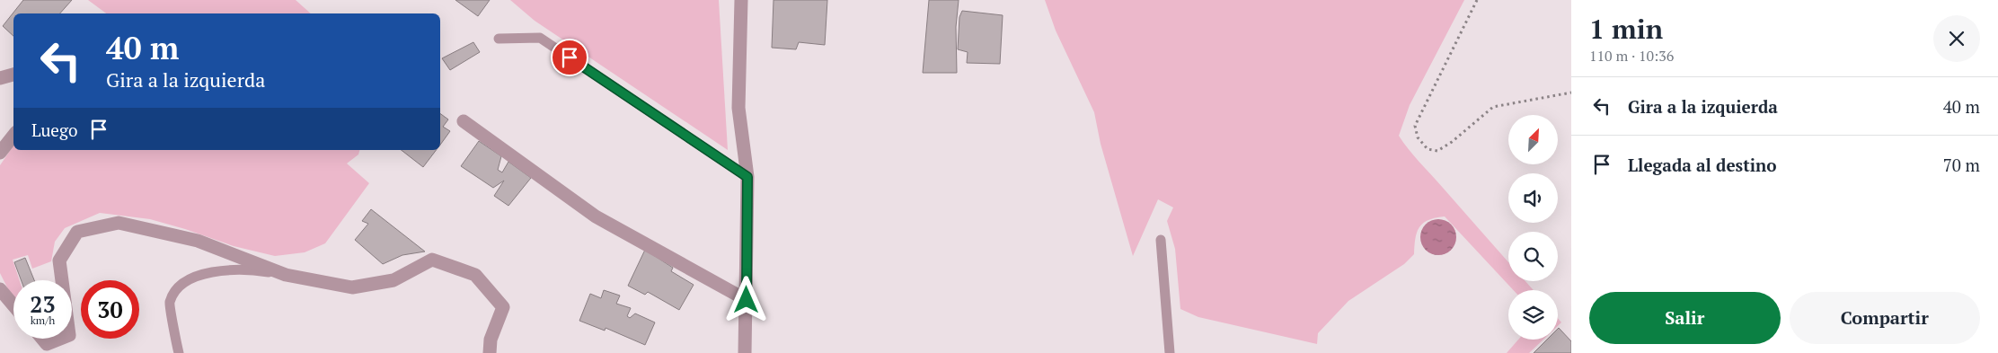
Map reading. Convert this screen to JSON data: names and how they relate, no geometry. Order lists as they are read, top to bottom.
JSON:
{
  "north": "top right",
  "page": {
    "heading": ["1 min", "110 m · 10:36"],
    "turn": ["40 m", "Gira a la izquierda"],
    "list": [
      {
        "name": "Gira a la izquierda",
        "value": "40 m"
      },
      {
        "name": "Llegada al destino",
        "value": "70 m"
      }
    ],
    "then": "Luego",
    "speed": "23 km/h",
    "limit": "30",
    "buttons": ["Salir", "Compartir"]
  }
}
